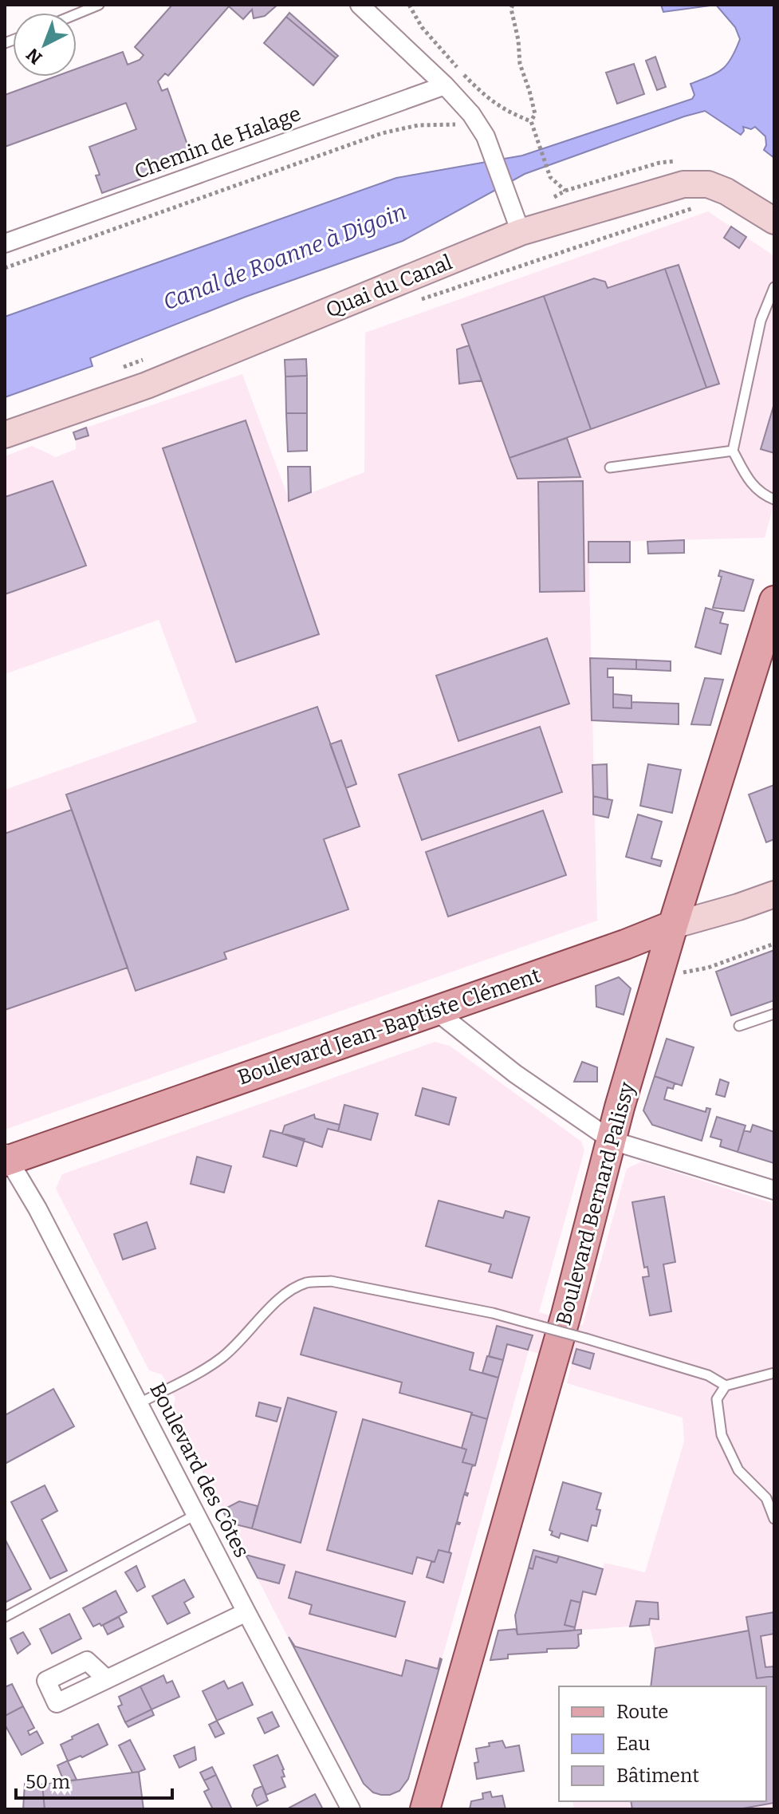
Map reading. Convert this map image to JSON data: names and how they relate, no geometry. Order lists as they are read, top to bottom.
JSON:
{
  "streets": {
    "main road": ["Boulevard Jean-Baptiste Clément", "Boulevard Bernard Palissy"],
    "street": ["Chemin de Halage", "Quai du Canal", "Boulevard des Côtes"]
  },
  "crossings": [
    ["Boulevard Jean-Baptiste Clément", "Boulevard Bernard Palissy"],
    ["Boulevard Jean-Baptiste Clément", "Boulevard des Côtes"]
  ],
  "water": ["Canal de Roanne à Digoin"],
  "legend": ["Route", "Eau", "Bâtiment"],
  "scale_bar": "50 m",
  "north": "bottom left"
}
